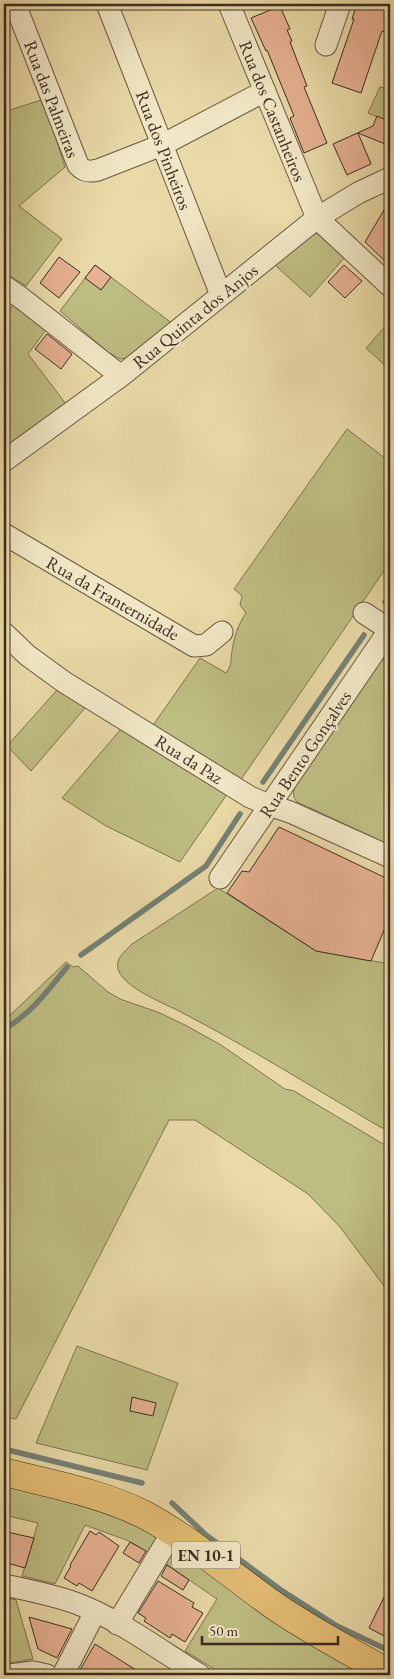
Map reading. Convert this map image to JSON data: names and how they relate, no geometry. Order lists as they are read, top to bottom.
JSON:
{
  "streets": {
    "main road": ["EN 10-1"],
    "street": [
      "Rua das Palmeiras",
      "Rua dos Castanheiros",
      "Rua dos Pinheiros",
      "Rua Quinta dos Anjos",
      "Rua da Franternidade",
      "Rua Bento Gonçalves",
      "Rua da Paz"
    ]
  },
  "crossings": [
    ["Rua das Palmeiras", "Rua dos Pinheiros"],
    ["Rua dos Castanheiros", "Rua Quinta dos Anjos"],
    ["Rua dos Pinheiros", "Rua Quinta dos Anjos"],
    ["Rua Bento Gonçalves", "Rua da Paz"]
  ],
  "scale_bar": "50 m"
}
